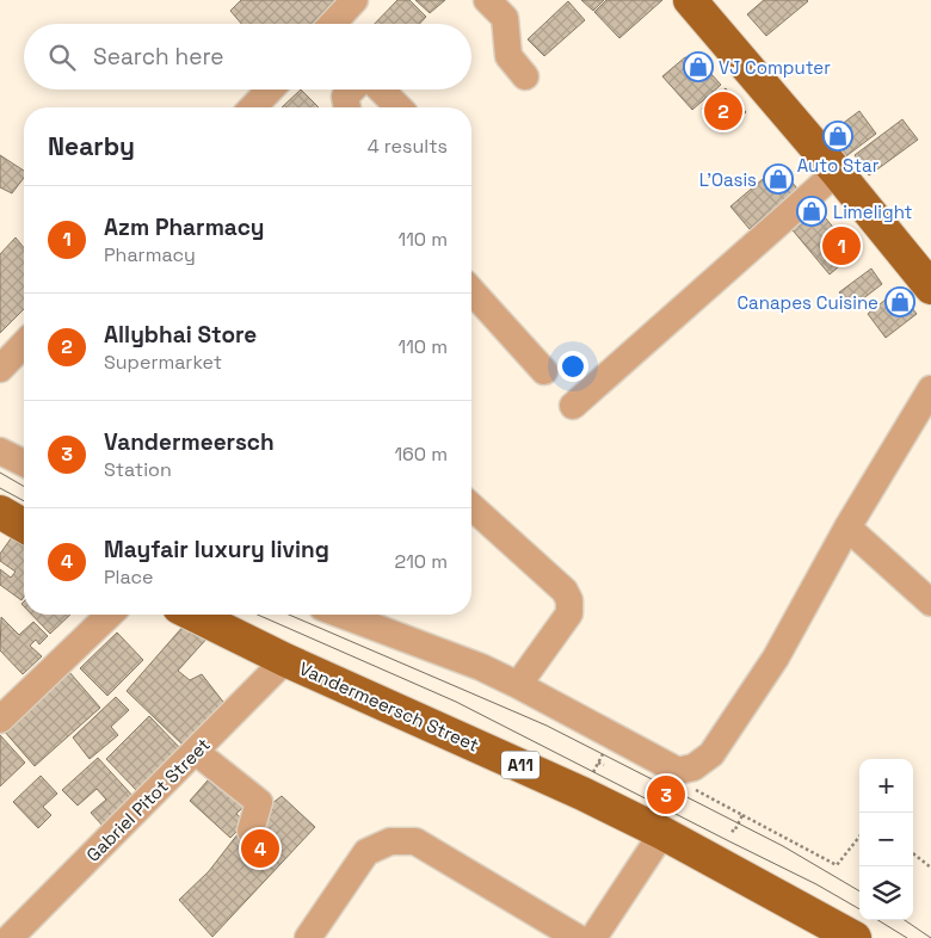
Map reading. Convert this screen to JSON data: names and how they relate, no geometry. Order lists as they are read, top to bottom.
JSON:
{
  "streets": {
    "main road": ["Vandermeersch Street", "A11"],
    "street": ["Gabriel Pitot Street"]
  },
  "crossings": [
    ["Vandermeersch Street", "Gabriel Pitot Street"]
  ],
  "places": {
    "shop": [
      "VJ Computer",
      "Auto Star",
      "L'Oasis",
      "Limelight",
      "Canapes Cuisine"
    ]
  },
  "page": {
    "search": "Search here",
    "pins": [
      "2",
      "1",
      "3",
      "4"
    ],
    "heading": ["Nearby", "4 results"],
    "list": [
      {
        "mark": "1",
        "name": "Azm Pharmacy",
        "note": "Pharmacy",
        "value": "110 m"
      },
      {
        "mark": "2",
        "name": "Allybhai Store",
        "note": "Supermarket",
        "value": "110 m"
      },
      {
        "mark": "3",
        "name": "Vandermeersch",
        "note": "Station",
        "value": "160 m"
      },
      {
        "mark": "4",
        "name": "Mayfair luxury living",
        "note": "Place",
        "value": "210 m"
      }
    ],
    "map_buttons": ["+", "−"]
  }
}
